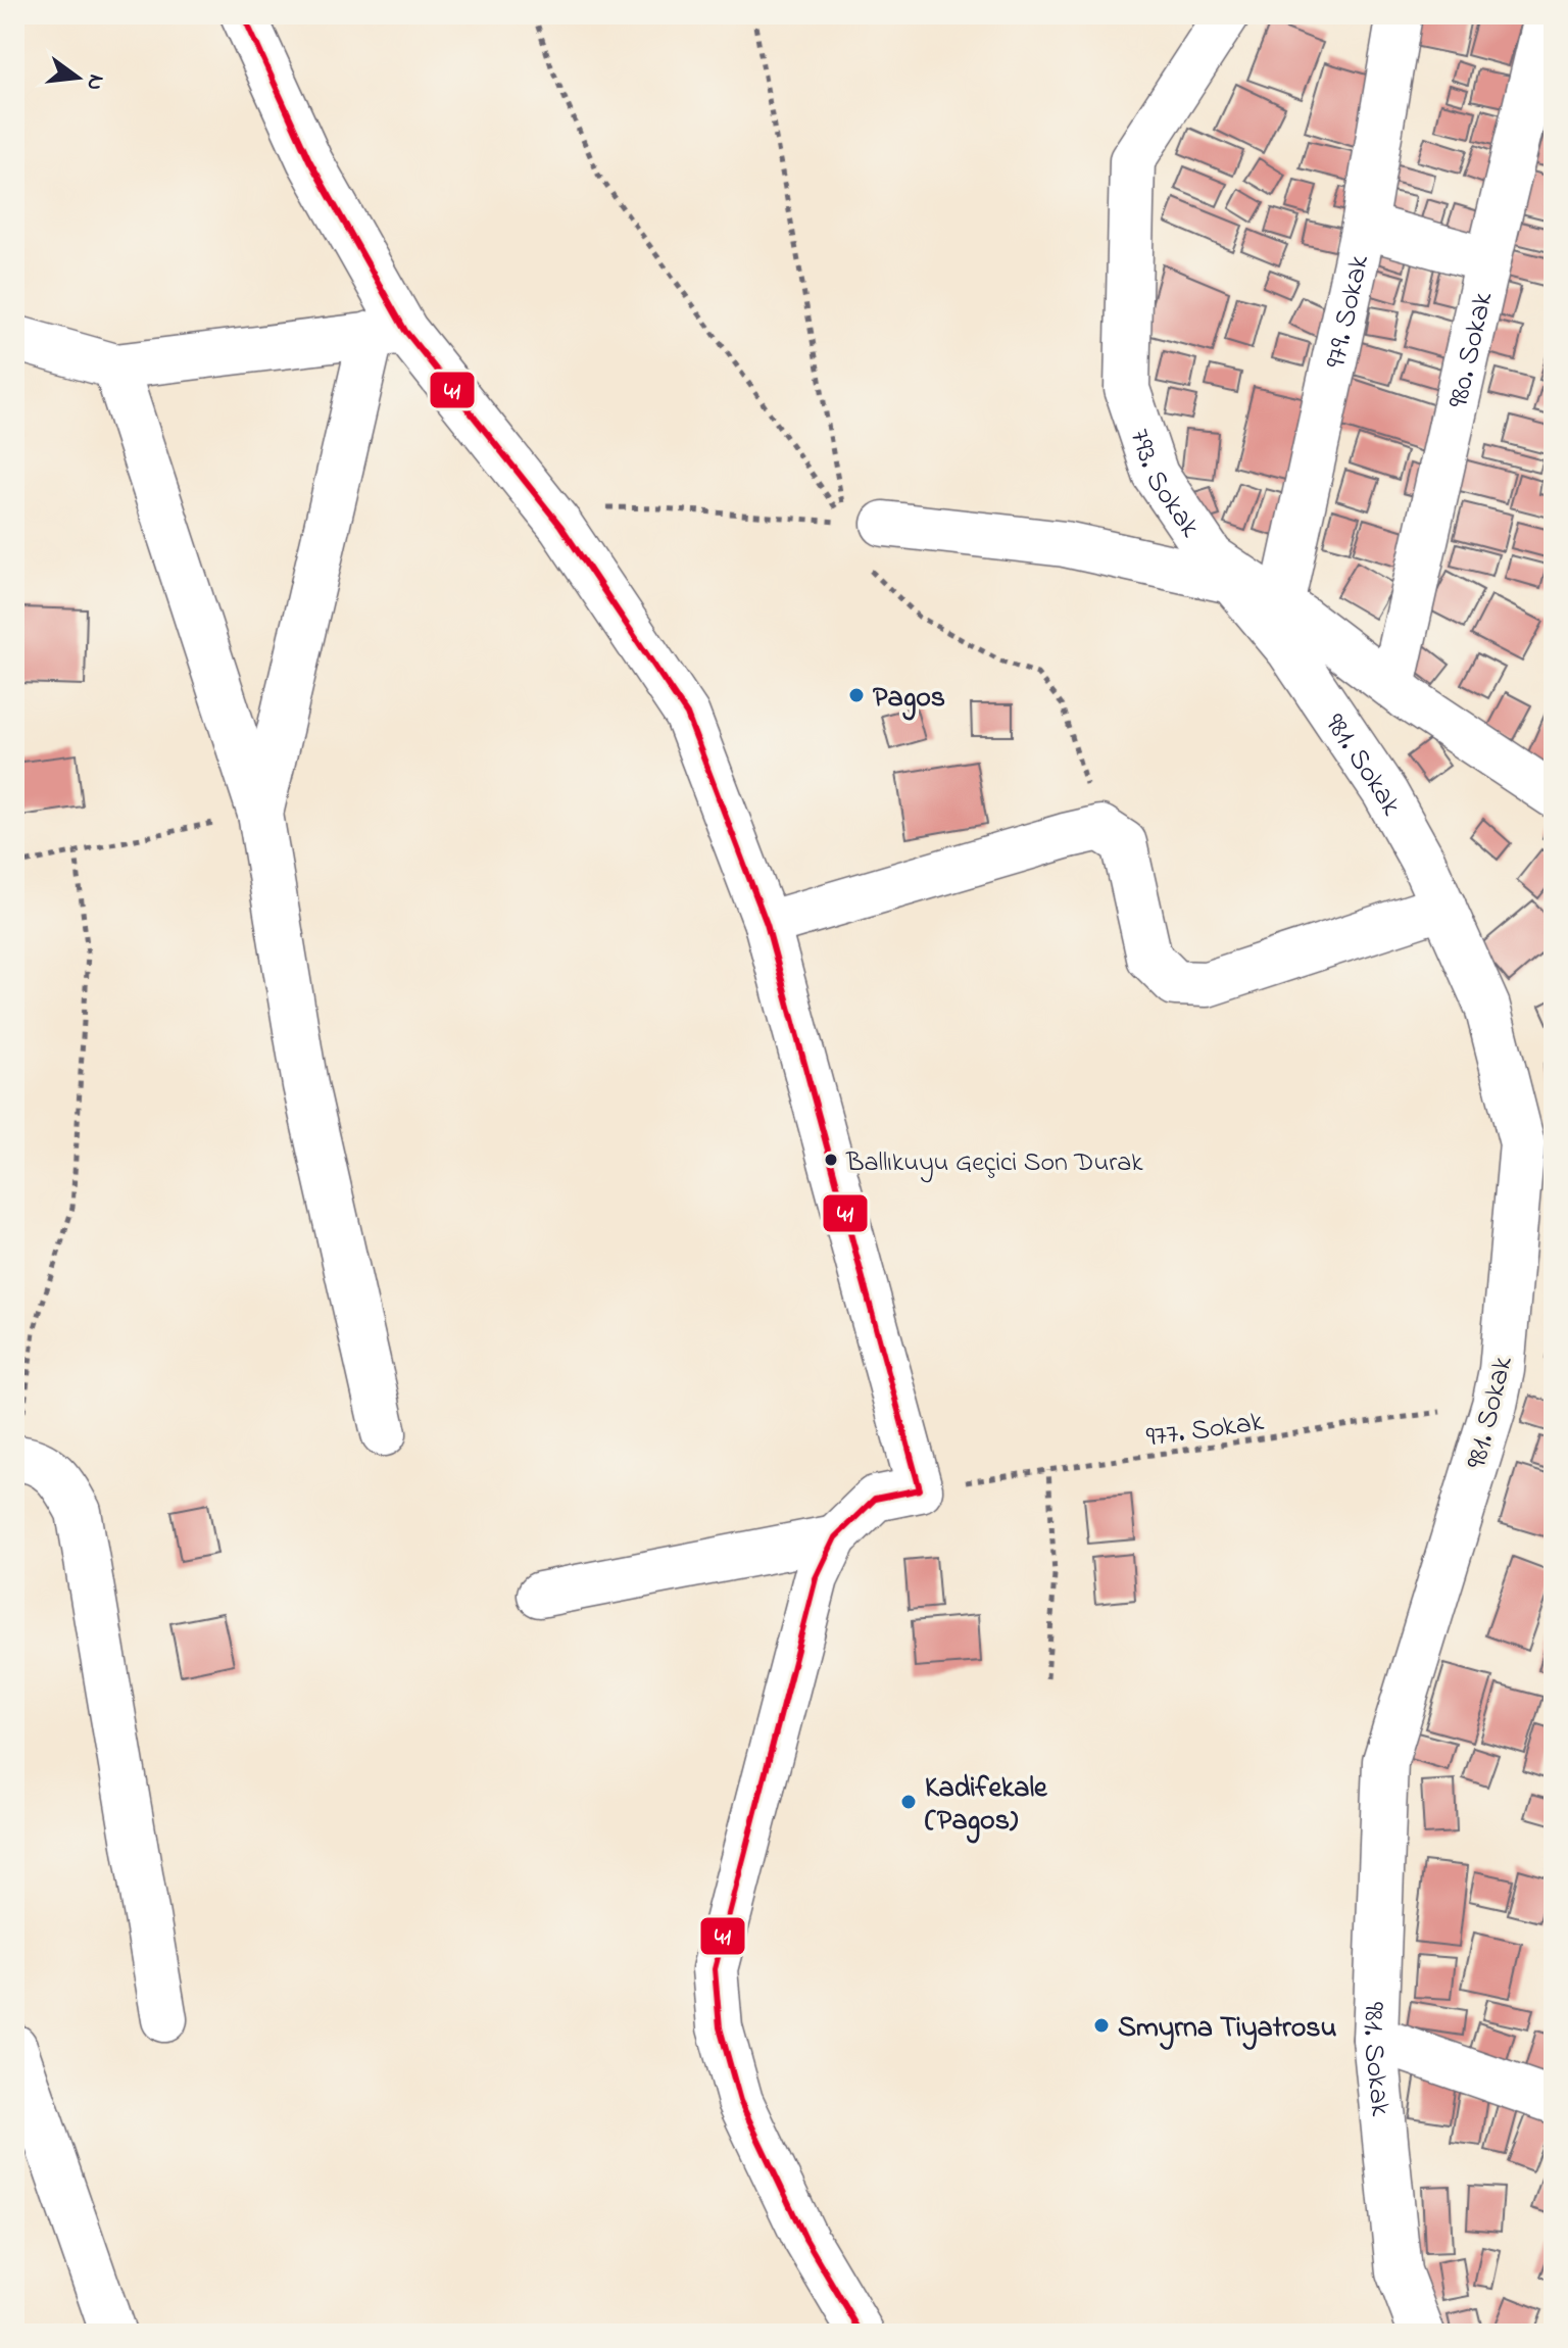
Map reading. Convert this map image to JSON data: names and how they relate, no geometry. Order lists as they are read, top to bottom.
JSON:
{
  "streets": {
    "street": [
      "979. Sokak",
      "980. Sokak",
      "793. Sokak",
      "981. Sokak"
    ],
    "path": ["977. Sokak"]
  },
  "crossings": [
    ["979. Sokak", "793. Sokak"],
    ["980. Sokak", "793. Sokak"],
    ["793. Sokak", "981. Sokak"],
    ["981. Sokak", "977. Sokak"]
  ],
  "places": [
    "Pagos",
    "Ballıkuyu Geçici Son Durak",
    "Kadifekale (Pagos)",
    "Smyrna Tiyatrosu"
  ],
  "lines": ["transit line 41"],
  "north": "right"
}
